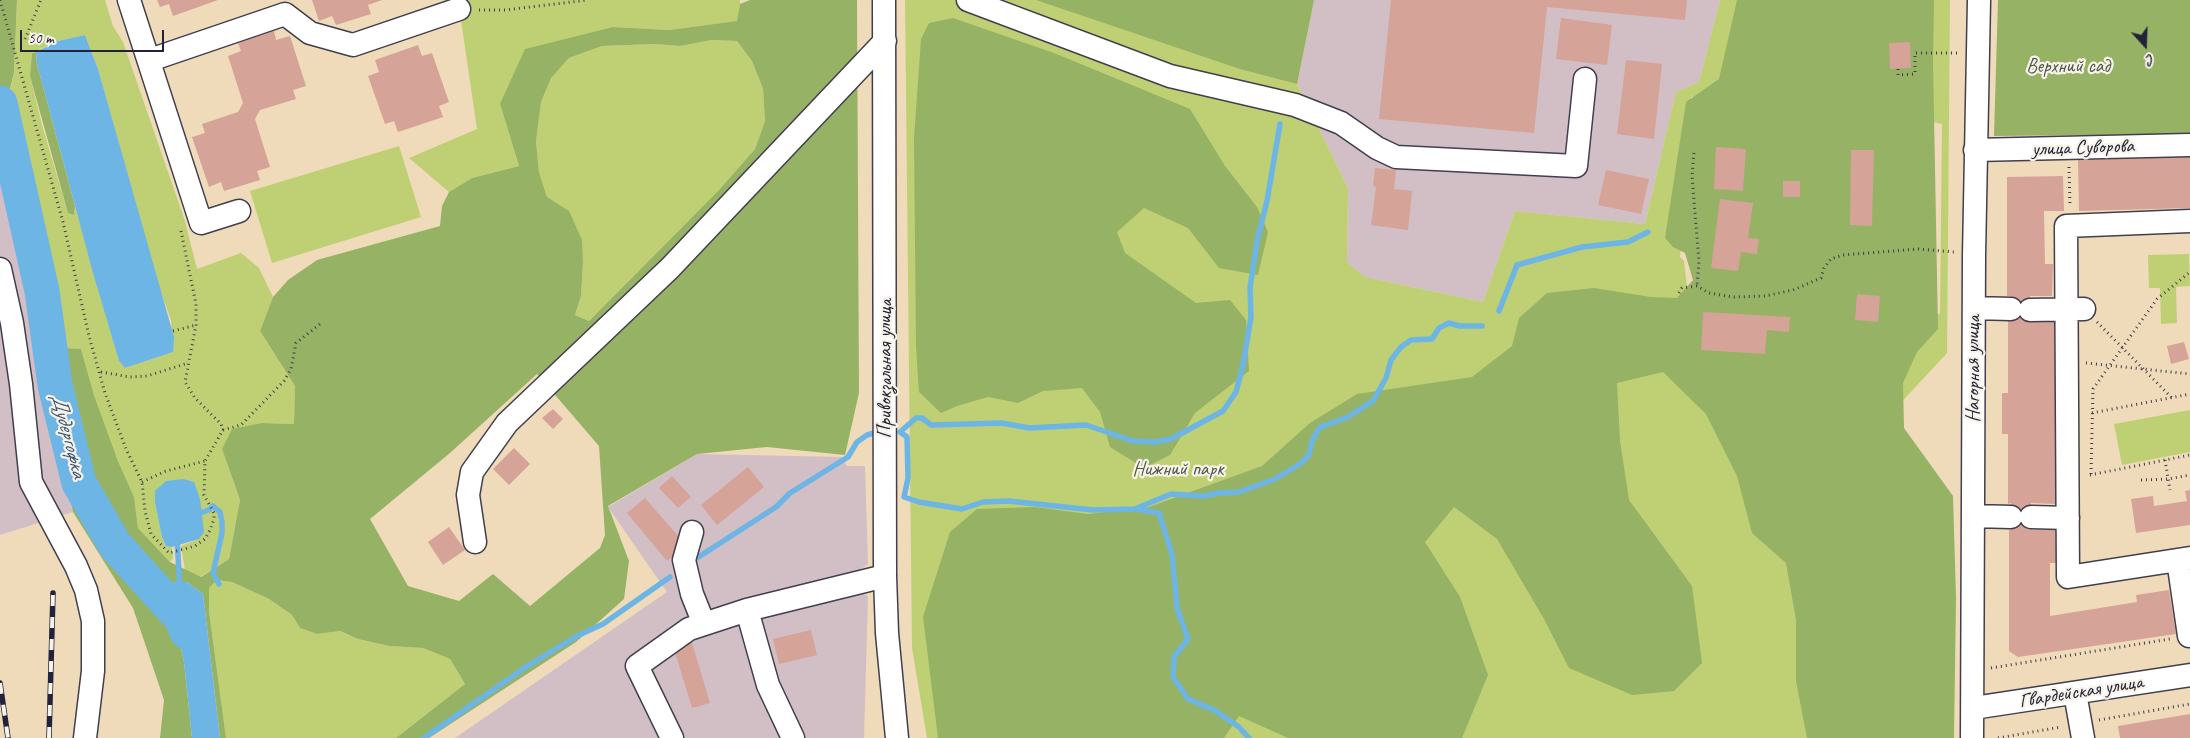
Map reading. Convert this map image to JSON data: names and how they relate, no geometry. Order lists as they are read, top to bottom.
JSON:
{
  "streets": {
    "street": [
      "улица Суворова",
      "Привокзальная улица",
      "Нагорная улица",
      "Гвардейская улица"
    ]
  },
  "crossings": [
    ["улица Суворова", "Нагорная улица"],
    ["Нагорная улица", "Гвардейская улица"]
  ],
  "water": ["Дудергофка"],
  "parks": ["Верхний сад", "Нижний парк"],
  "scale_bar": "50 m",
  "north": "bottom"
}
